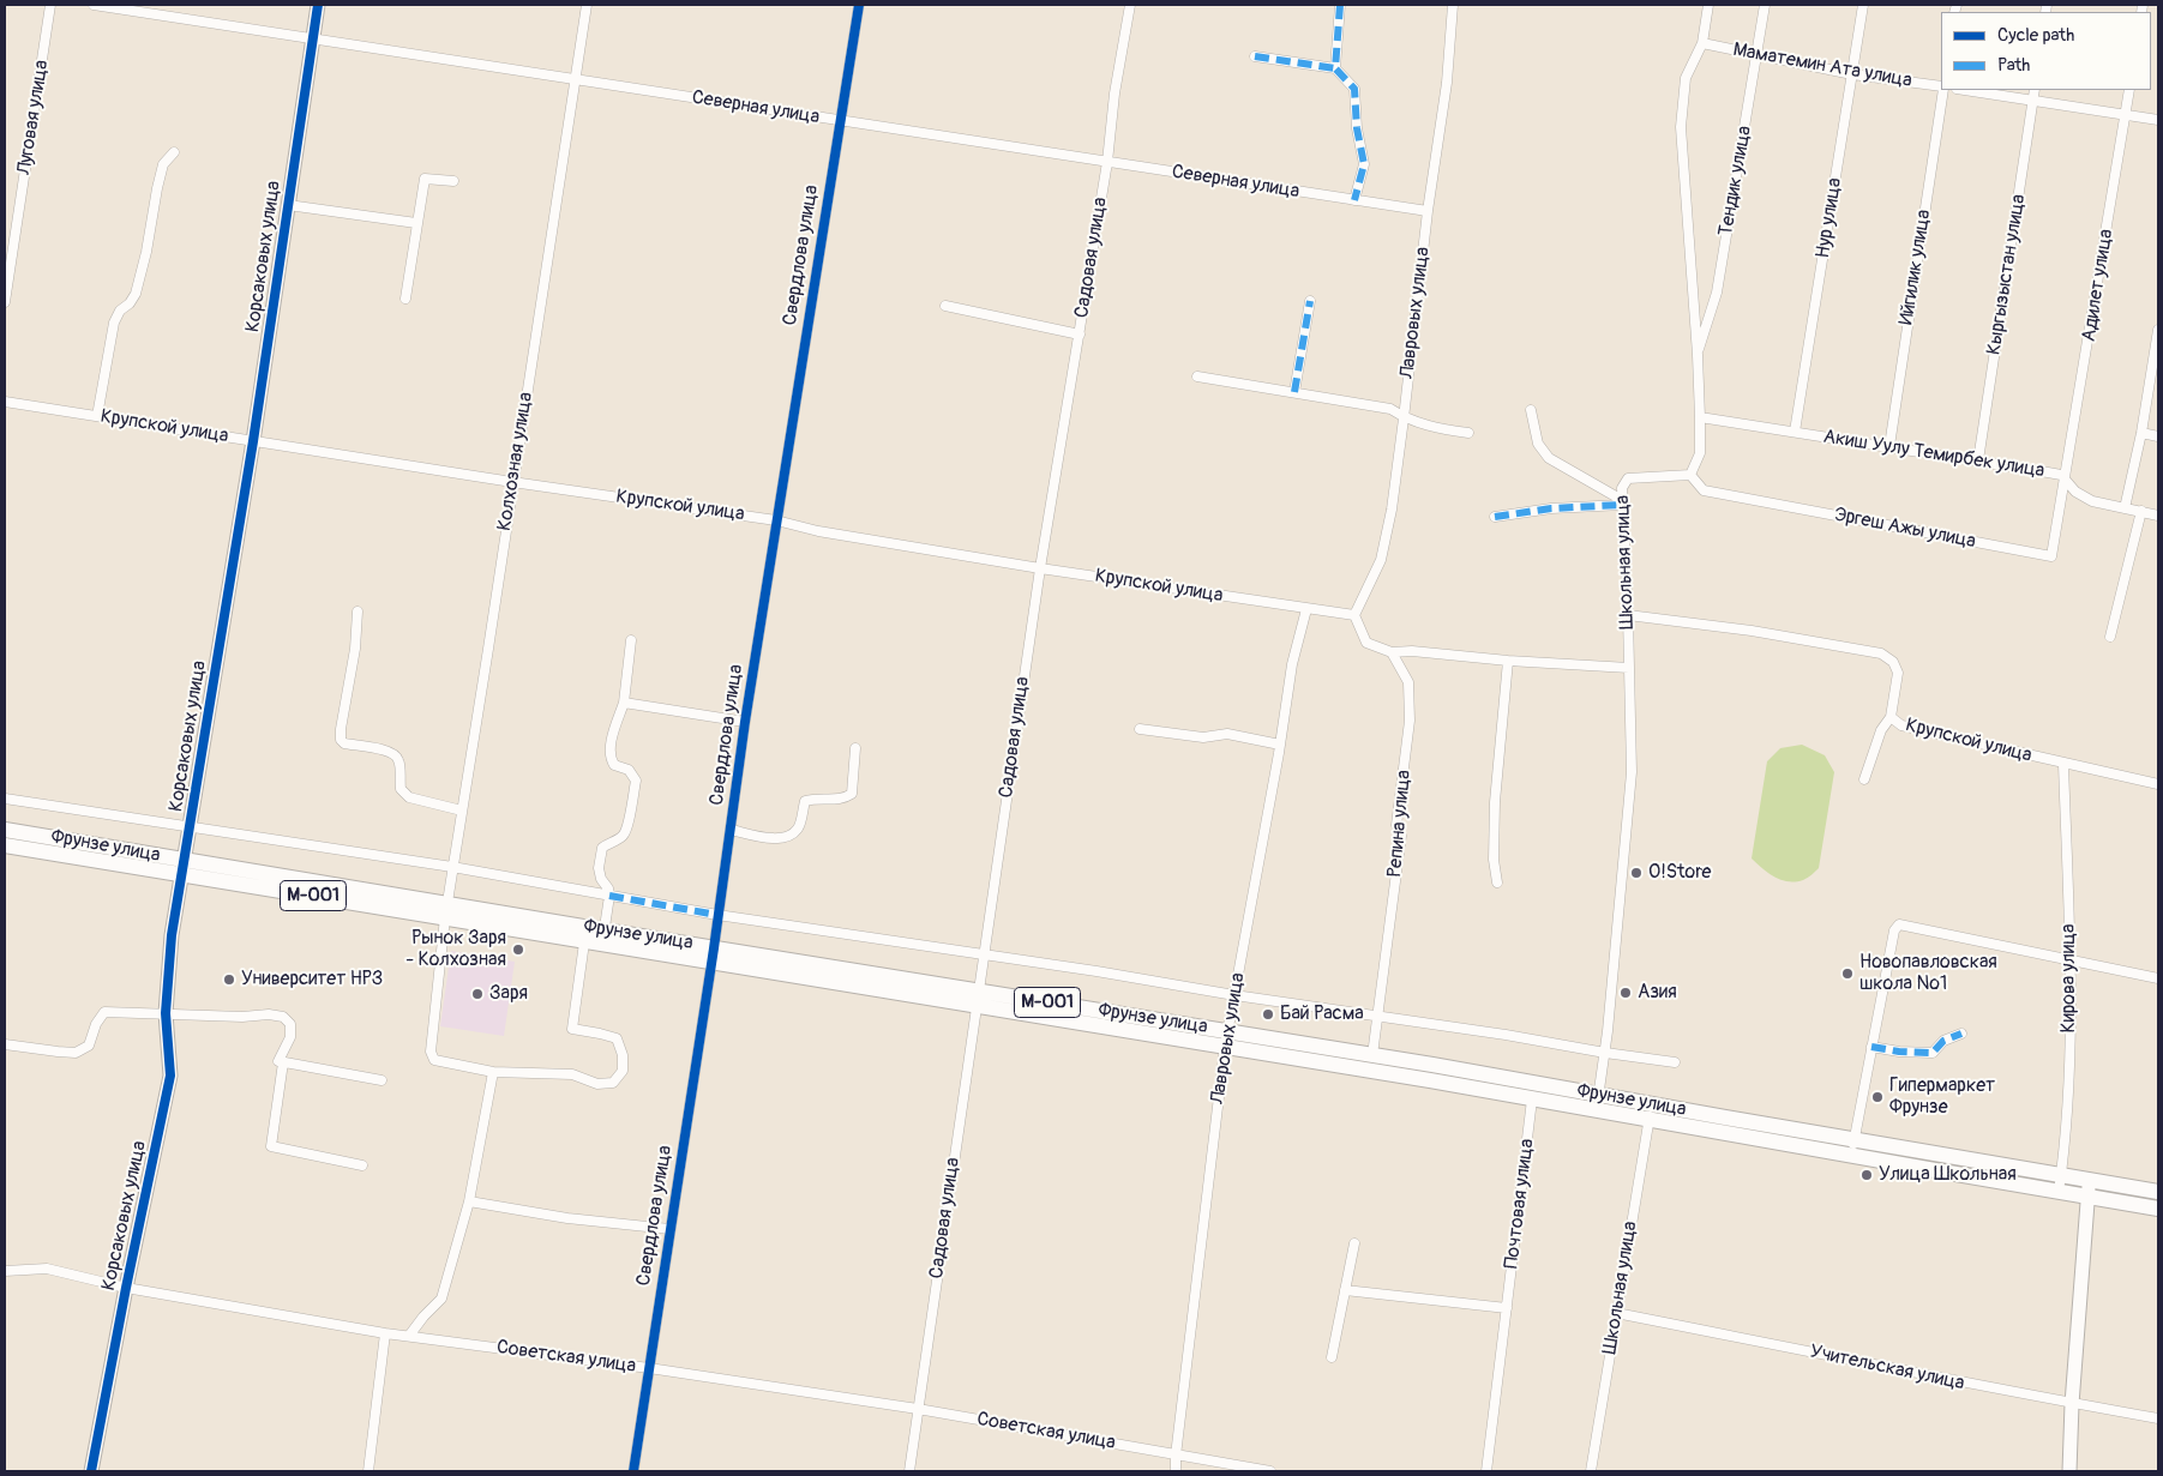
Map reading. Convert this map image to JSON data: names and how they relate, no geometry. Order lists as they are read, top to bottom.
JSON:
{
  "streets": {
    "main road": ["Фрунзе улица", "M-001"],
    "street": [
      "Маматемин Ата улица",
      "Северная улица",
      "Луговая улица",
      "Тендик улица",
      "Нур улица",
      "Свердлова улица",
      "Корсаковых улица",
      "Садовая улица",
      "Ийгилик улица",
      "Кыргызыстан улица",
      "Адилет улица",
      "Лавровых улица",
      "Крупской улица",
      "Акиш Уулу Темирбек улица",
      "Колхозная улица",
      "Эргеш Ажы улица",
      "Школьная улица",
      "Репина улица",
      "Кирова улица",
      "Почтовая улица",
      "Советская улица",
      "Учительская улица"
    ]
  },
  "crossings": [
    ["Маматемин Ата улица", "Тендик улица"],
    ["Маматемин Ата улица", "Нур улица"],
    ["Северная улица", "Свердлова улица"],
    ["Северная улица", "Корсаковых улица"],
    ["Северная улица", "Садовая улица"],
    ["Северная улица", "Лавровых улица"],
    ["Северная улица", "Колхозная улица"],
    ["Нур улица", "Акиш Уулу Темирбек улица"],
    ["Свердлова улица", "Крупской улица"],
    ["Свердлова улица", "Фрунзе улица"],
    ["Свердлова улица", "Советская улица"],
    ["Корсаковых улица", "Крупской улица"],
    ["Корсаковых улица", "Фрунзе улица"],
    ["Корсаковых улица", "Советская улица"],
    ["Садовая улица", "Крупской улица"],
    ["Садовая улица", "Фрунзе улица"],
    ["Садовая улица", "Советская улица"],
    ["Ийгилик улица", "Акиш Уулу Темирбек улица"],
    ["Кыргызыстан улица", "Акиш Уулу Темирбек улица"],
    ["Адилет улица", "Акиш Уулу Темирбек улица"],
    ["Адилет улица", "Эргеш Ажы улица"],
    ["Лавровых улица", "Крупской улица"],
    ["Лавровых улица", "Фрунзе улица"],
    ["Лавровых улица", "Советская улица"],
    ["Крупской улица", "Колхозная улица"],
    ["Крупской улица", "Школьная улица"],
    ["Крупской улица", "Кирова улица"],
    ["Акиш Уулу Темирбек улица", "Эргеш Ажы улица"],
    ["Колхозная улица", "Фрунзе улица"],
    ["Эргеш Ажы улица", "Школьная улица"],
    ["Школьная улица", "Фрунзе улица"],
    ["Школьная улица", "Учительская улица"],
    ["Репина улица", "Фрунзе улица"],
    ["Фрунзе улица", "Кирова улица"],
    ["Фрунзе улица", "Почтовая улица"]
  ],
  "places": [
    "O!Store",
    "Рынок Заря - Колхозная",
    "Новопавловская школа №1",
    "Университет НРЗ",
    "Азия",
    "Заря",
    "Бай Расма",
    "Гипермаркет Фрунзе",
    "Улица Школьная"
  ],
  "legend": ["Cycle path", "Path"]
}
